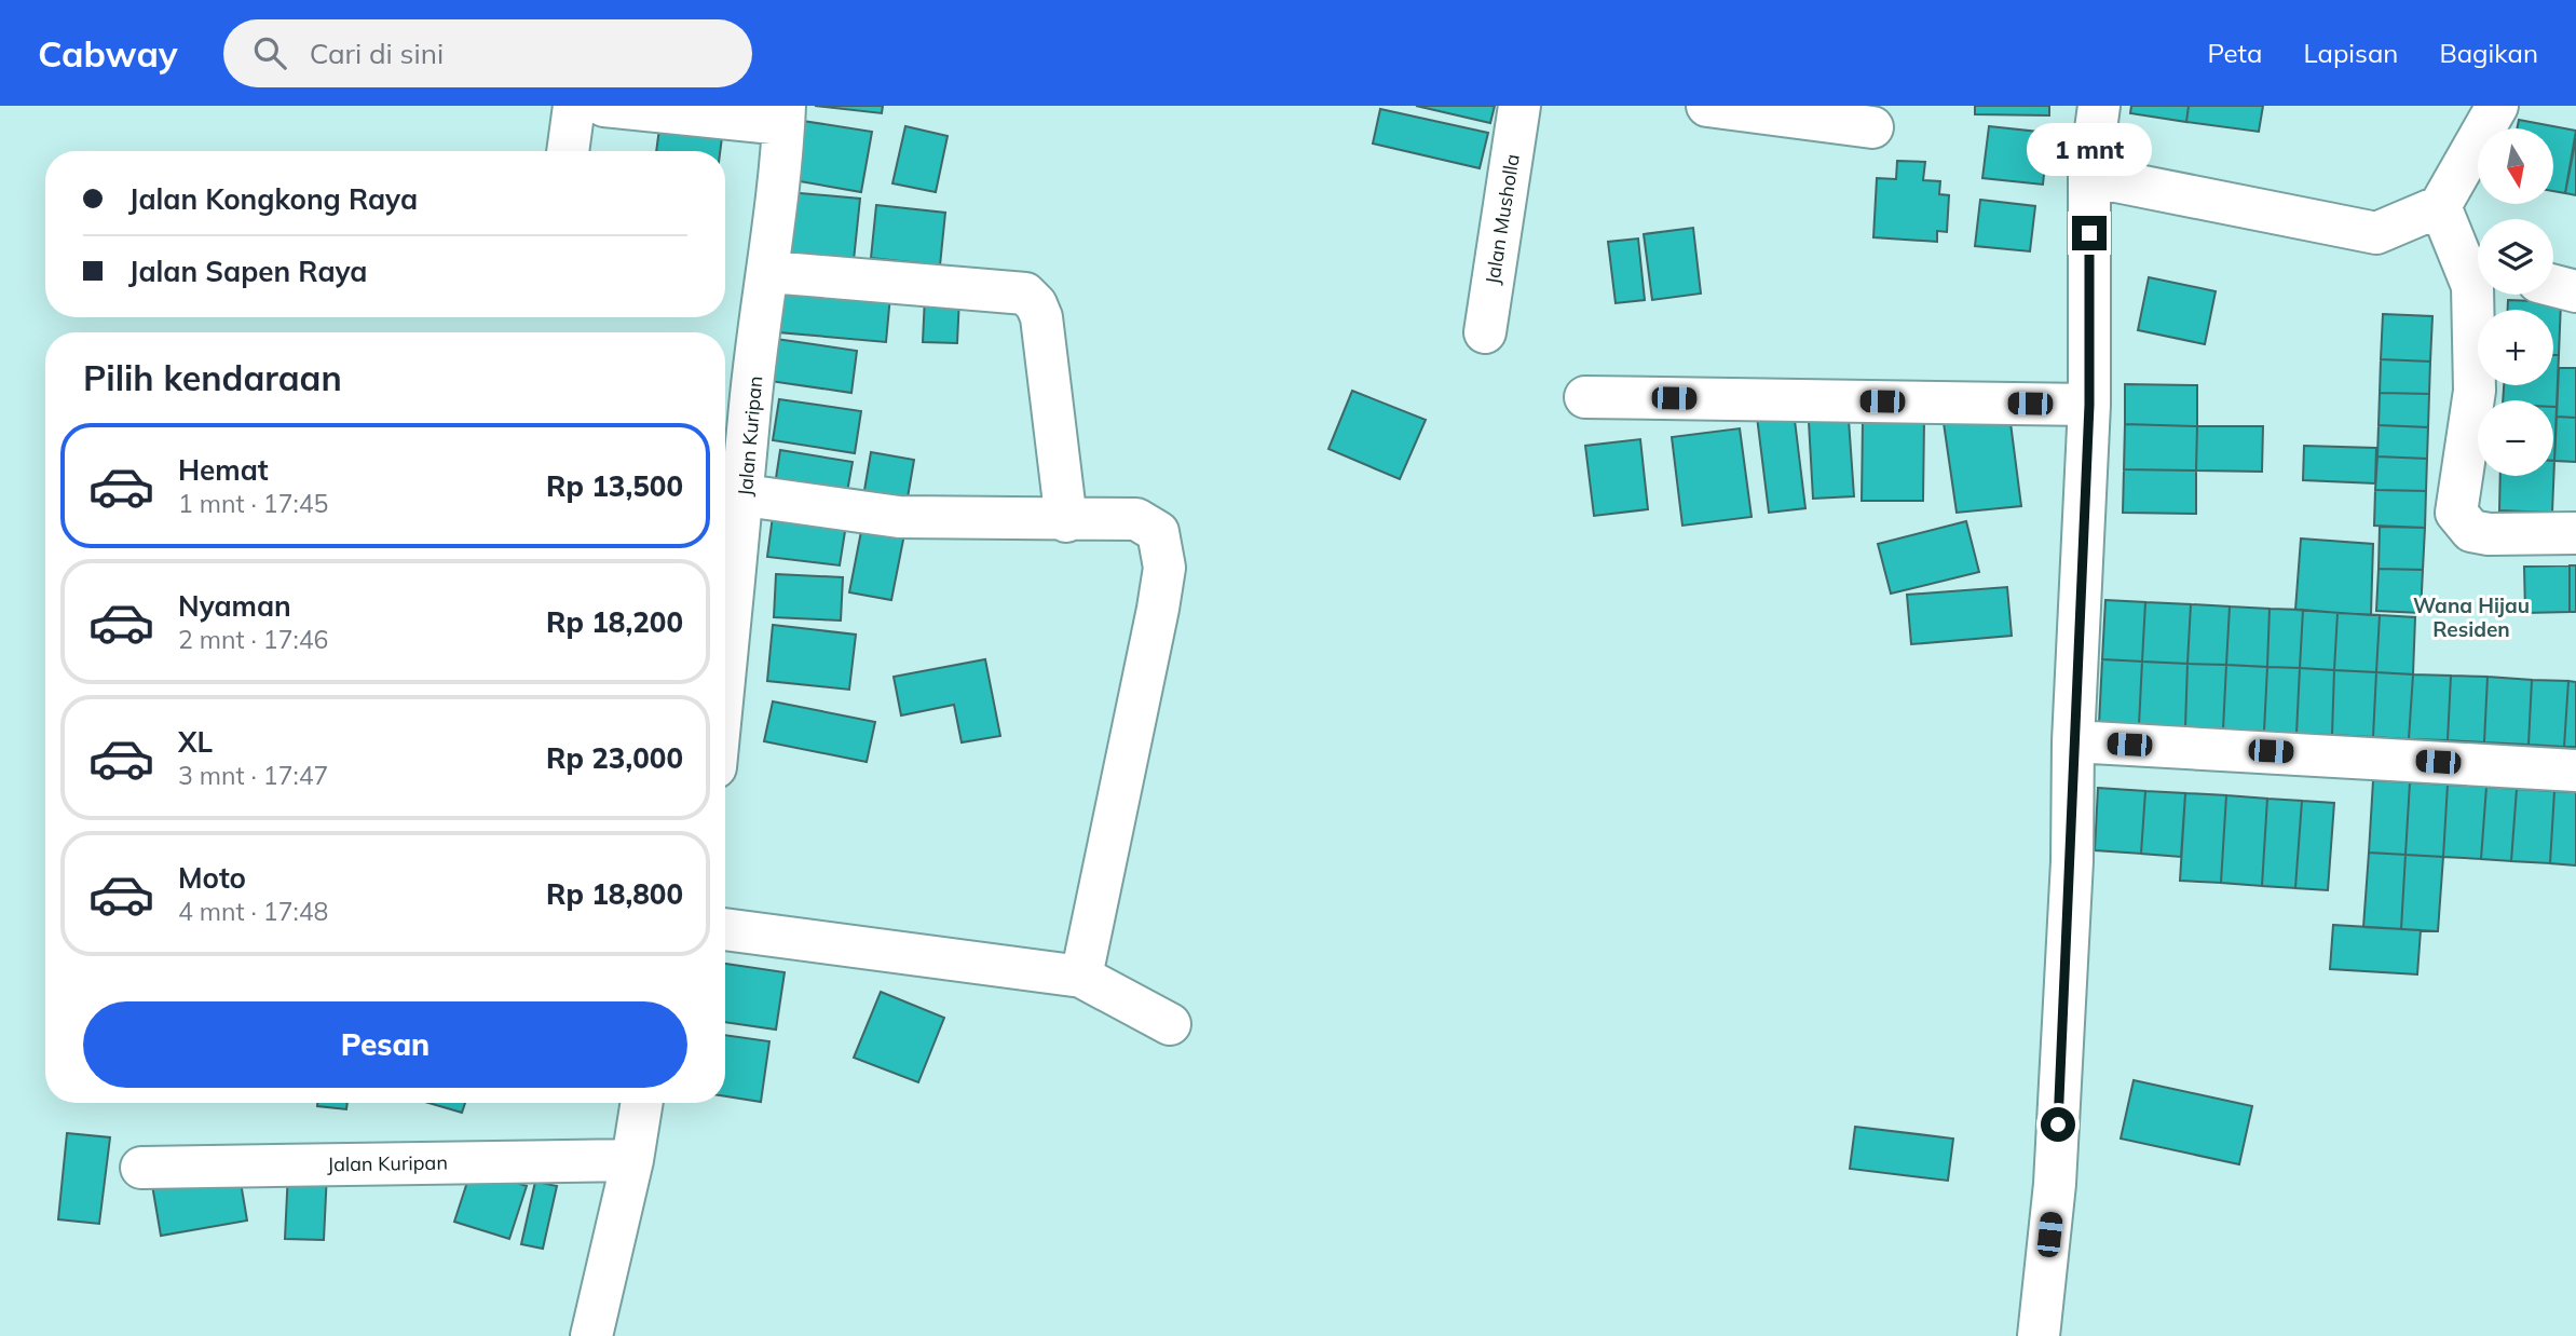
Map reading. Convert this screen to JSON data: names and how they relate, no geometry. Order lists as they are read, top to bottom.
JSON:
{
  "streets": {
    "street": ["Jalan Musholla", "Jalan Kuripan"]
  },
  "districts": ["Wana Hijau Residen"],
  "north": "bottom",
  "page": {
    "header": "Cabway",
    "search": "Cari di sini",
    "nav": ["Peta", "Lapisan", "Bagikan"],
    "bubble": "1 mnt",
    "map_buttons": ["+", "−"],
    "banner": ["Jalan Kongkong Raya", "Jalan Sapen Raya"],
    "heading": "Pilih kendaraan",
    "list": [
      {
        "name": "Hemat",
        "note": "1 mnt · 17:45",
        "value": "Rp 13,500"
      },
      {
        "name": "Nyaman",
        "note": "2 mnt · 17:46",
        "value": "Rp 18,200"
      },
      {
        "name": "XL",
        "note": "3 mnt · 17:47",
        "value": "Rp 23,000"
      },
      {
        "name": "Moto",
        "note": "4 mnt · 17:48",
        "value": "Rp 18,800"
      }
    ],
    "buttons": "Pesan"
  }
}
